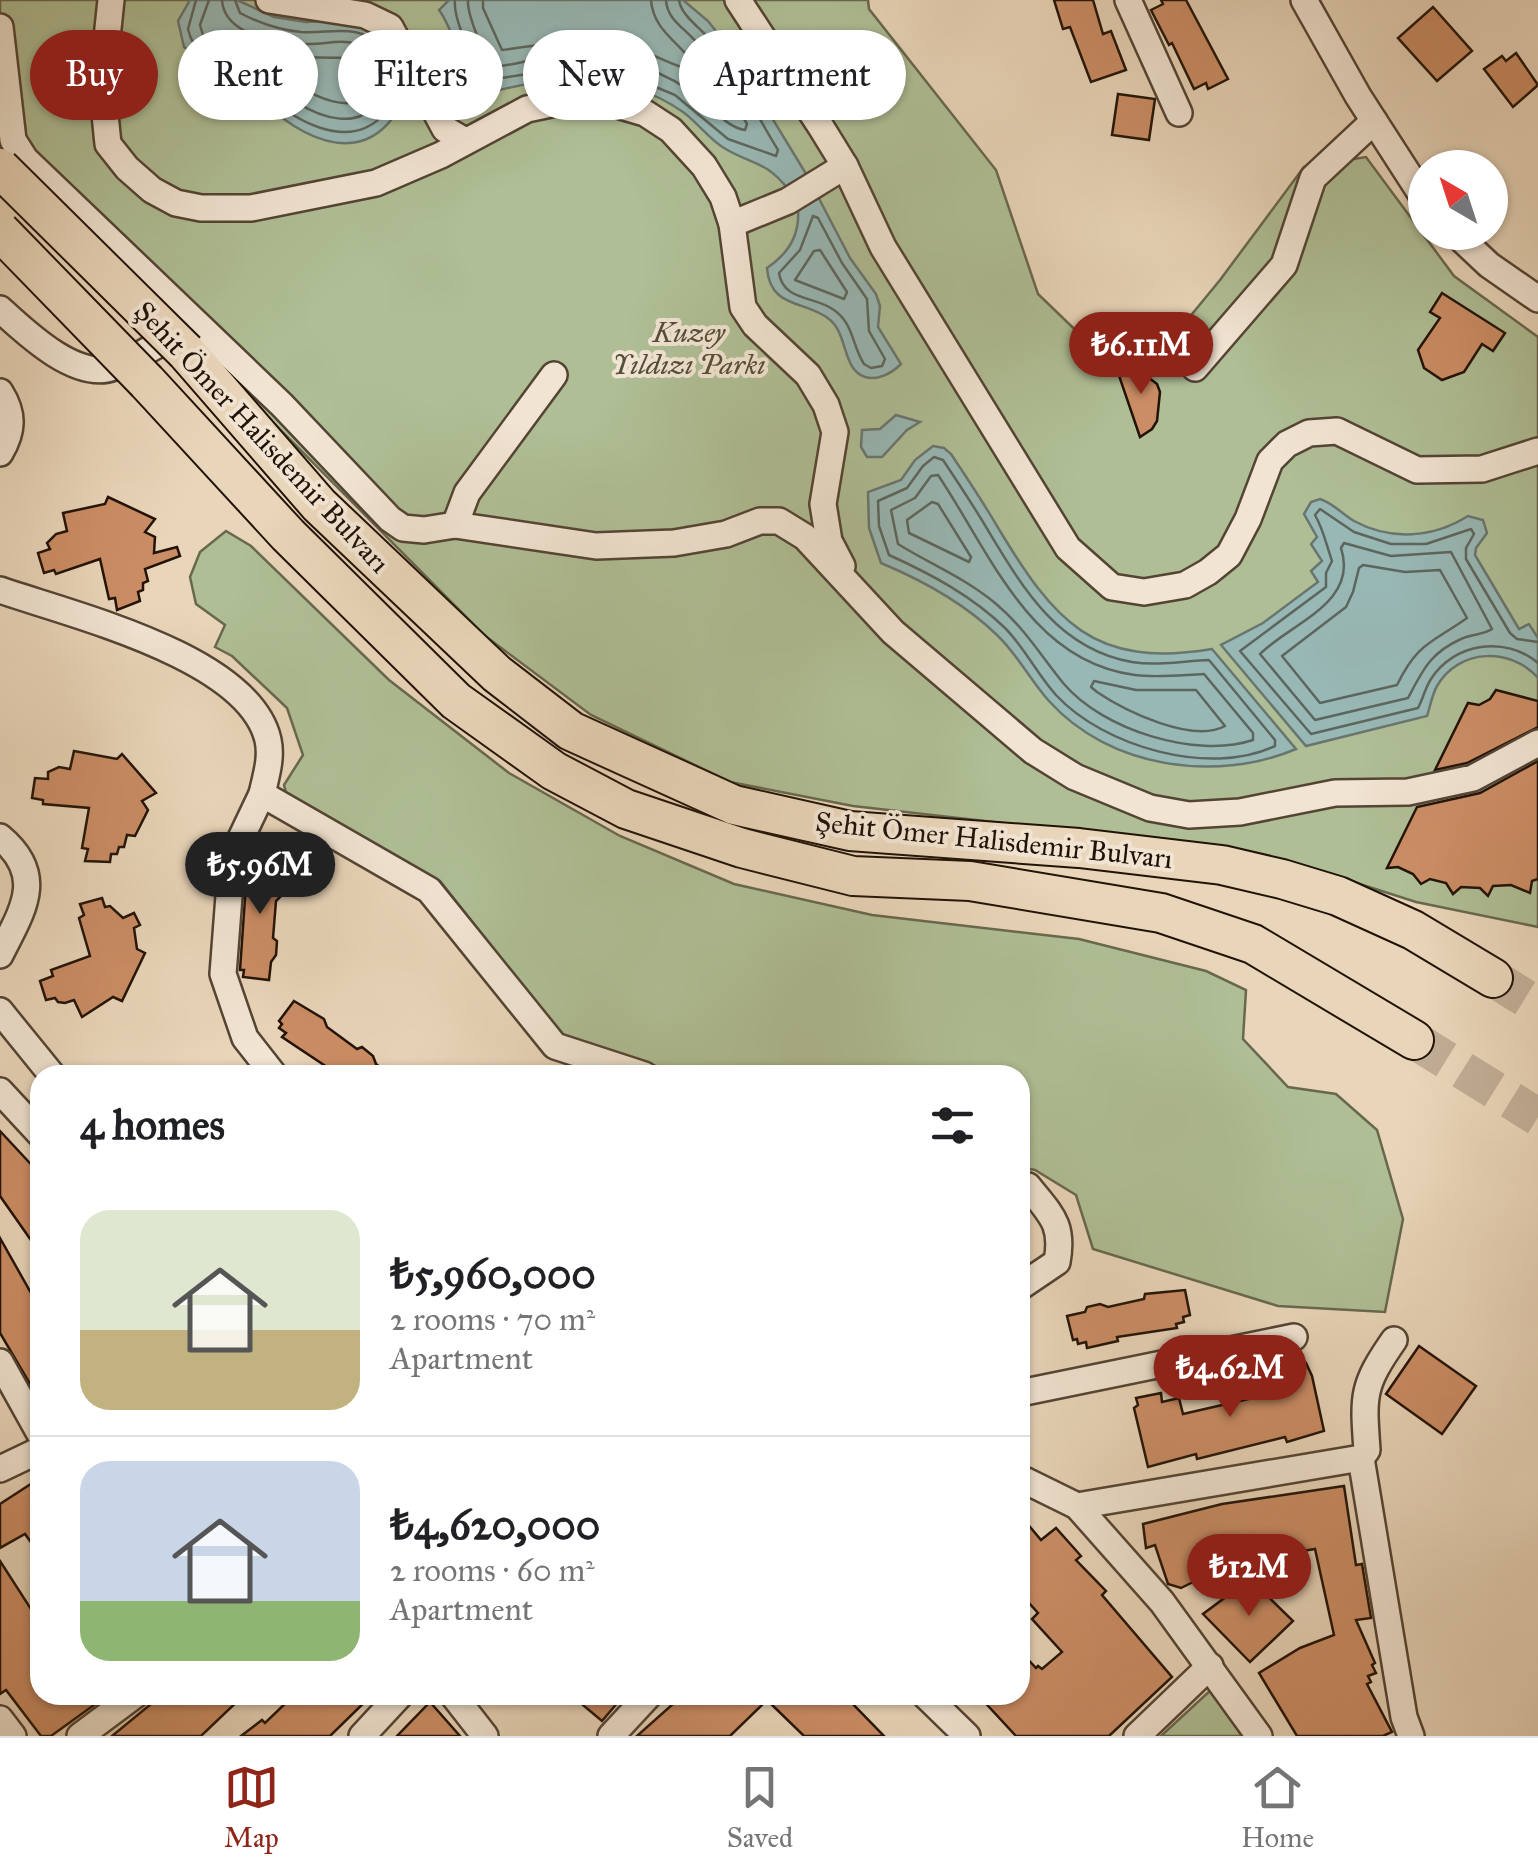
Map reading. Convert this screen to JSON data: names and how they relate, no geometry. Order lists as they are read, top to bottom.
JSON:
{
  "streets": {
    "highway": ["Şehit Ömer Halisdemir Bulvarı"]
  },
  "parks": ["Kuzey Yıldızı Parkı"],
  "north": "top left",
  "page": {
    "chip": [
      "Buy",
      "Rent",
      "Filters",
      "New",
      "Apartment"
    ],
    "price": [
      "₺6.11M",
      "₺5.96M",
      "₺4.62M",
      "₺12M"
    ],
    "heading": "4 homes",
    "list": [
      {
        "name": "₺5,960,000",
        "note": "2 rooms · 70 m² · Apartment"
      },
      {
        "name": "₺4,620,000",
        "note": "2 rooms · 60 m² · Apartment"
      }
    ],
    "tabs": ["Map", "Saved", "Home"]
  }
}
